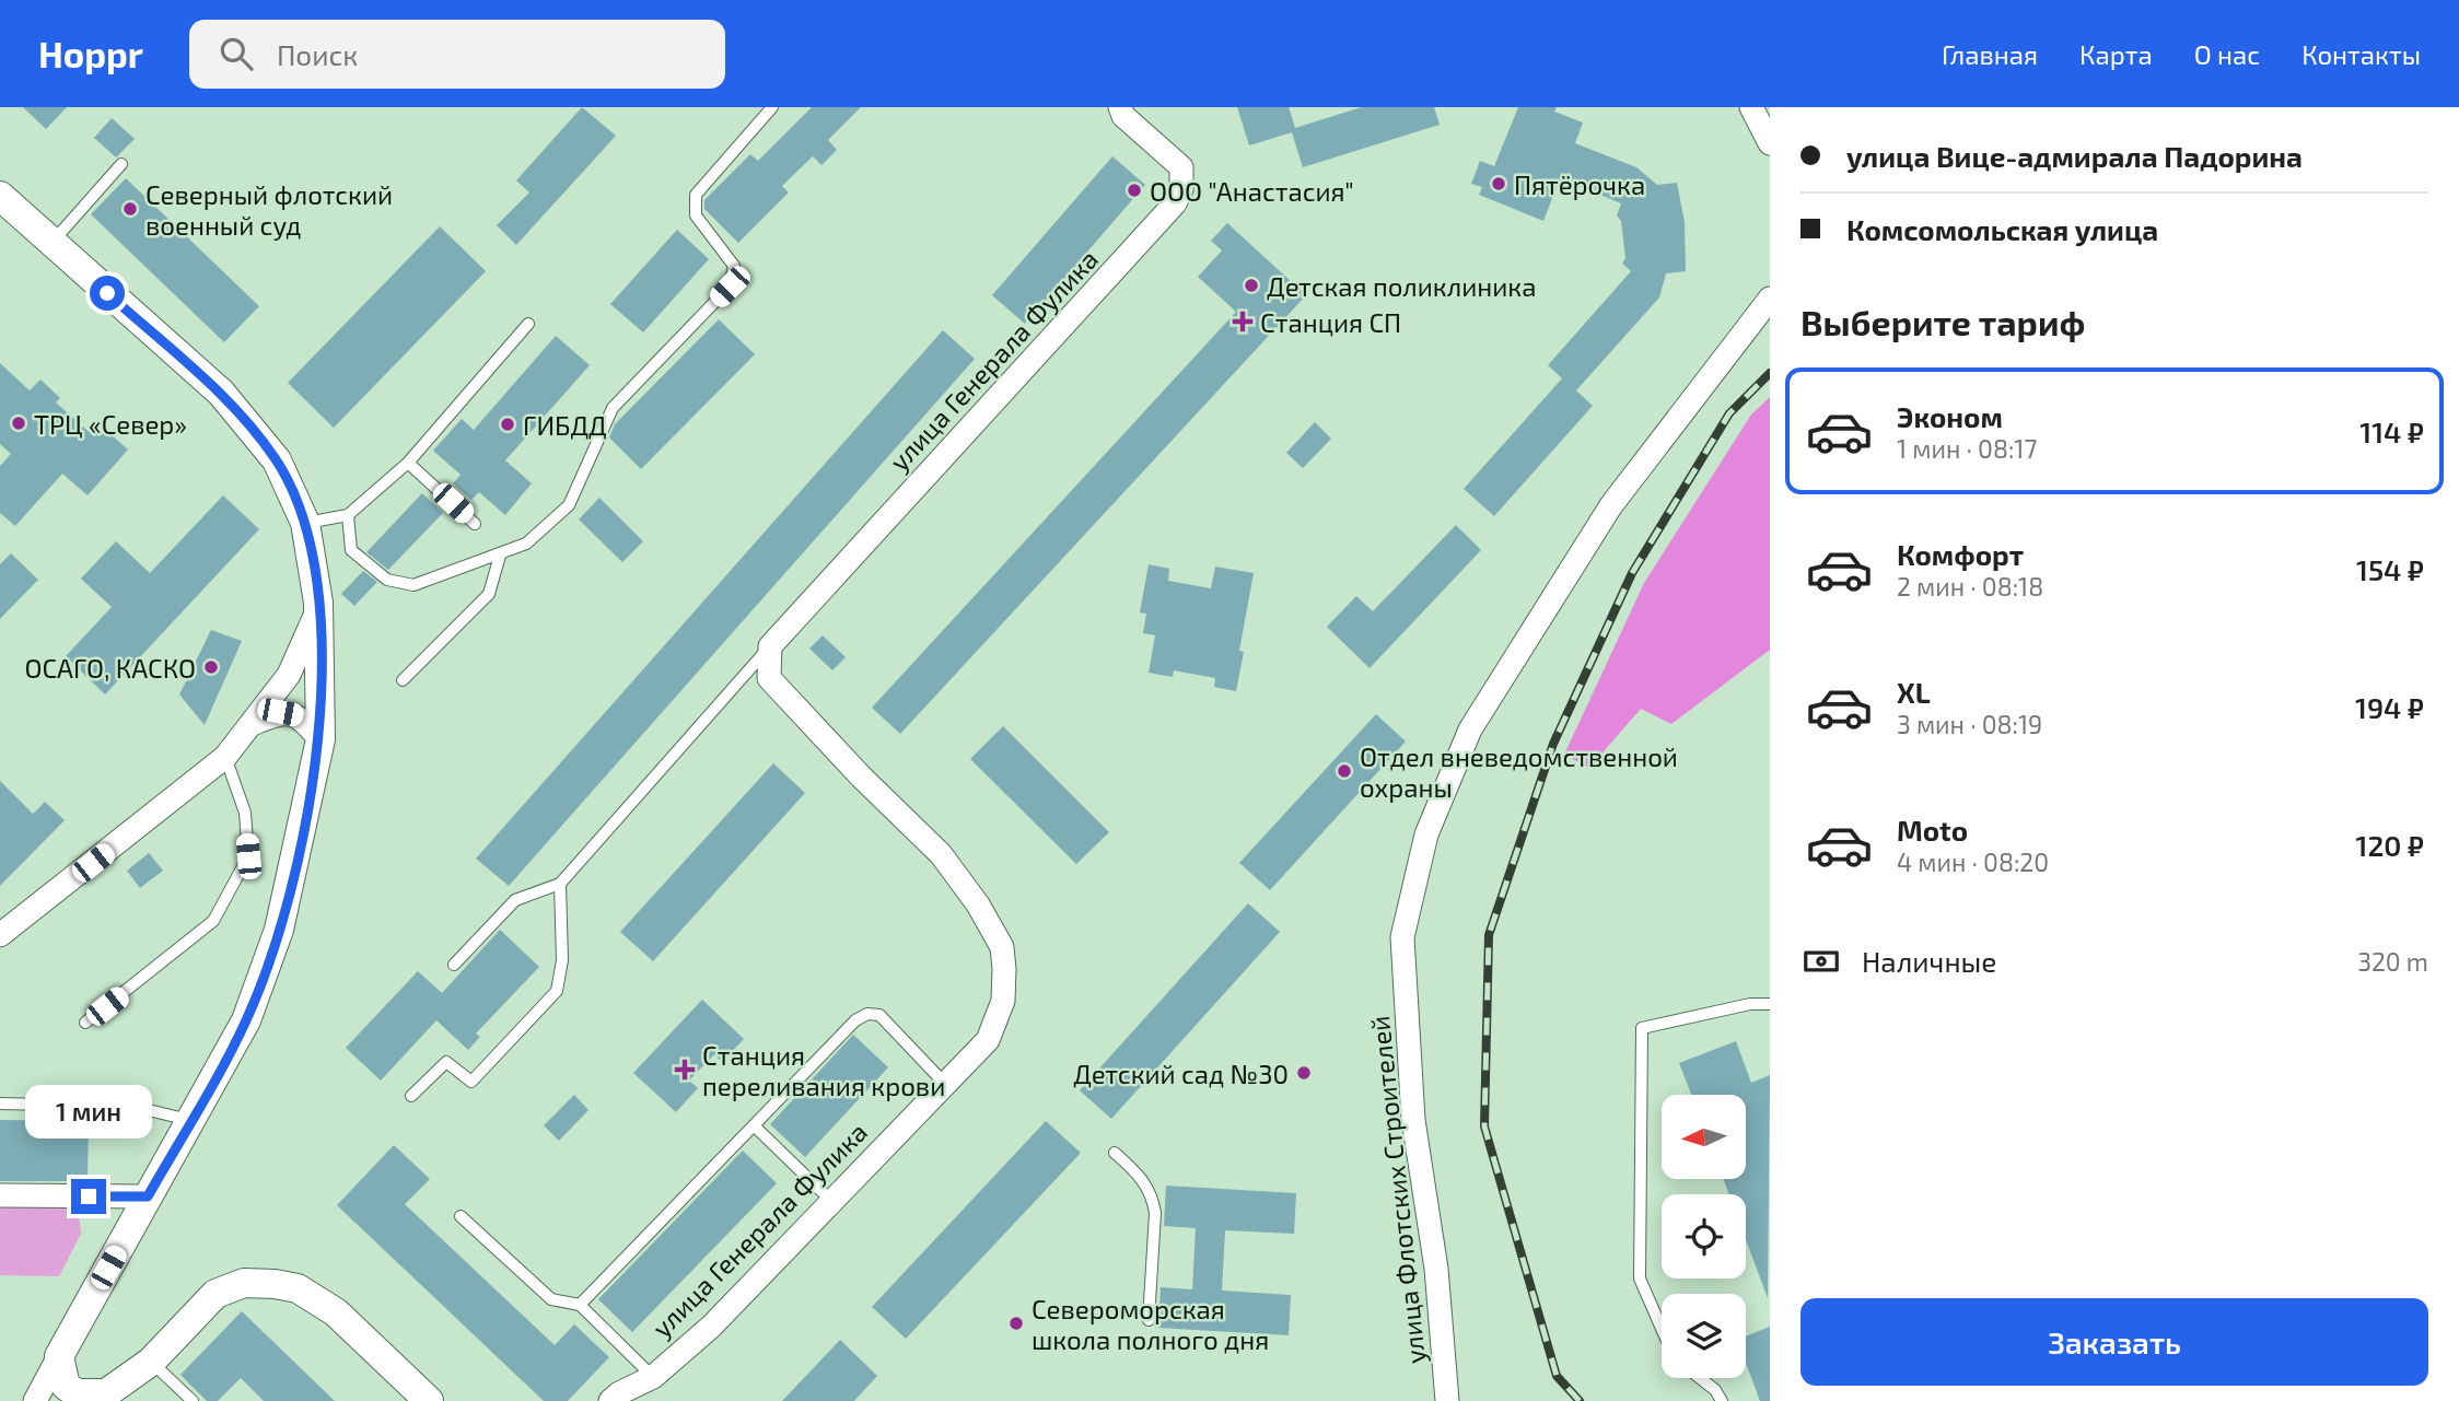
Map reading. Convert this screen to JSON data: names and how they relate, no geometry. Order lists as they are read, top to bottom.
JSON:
{
  "streets": {
    "street": ["улица Генерала Фулика", "улица Флотских Строителей"]
  },
  "places": {
    "other": [
      "Пятёрочка",
      "ООО \"Анастасия\"",
      "Северный флотский военный суд",
      "Детская поликлиника",
      "ТРЦ «Север»",
      "ГИБДД",
      "ОСАГО, КАСКО",
      "Отдел вневедомственной охраны",
      "Детский сад №30",
      "Североморская школа полного дня"
    ],
    "health": ["Станция СП", "Станция переливания крови"]
  },
  "north": "left",
  "page": {
    "header": "Hoppr",
    "search": "Поиск",
    "nav": [
      "Главная",
      "Карта",
      "О нас",
      "Контакты"
    ],
    "banner": ["улица Вице-адмирала Падорина", "Комсомольская улица"],
    "heading": "Выберите тариф",
    "list": [
      {
        "name": "Эконом",
        "note": "1 мин · 08:17",
        "value": "114 ₽"
      },
      {
        "name": "Комфорт",
        "note": "2 мин · 08:18",
        "value": "154 ₽"
      },
      {
        "name": "XL",
        "note": "3 мин · 08:19",
        "value": "194 ₽"
      },
      {
        "name": "Moto",
        "note": "4 мин · 08:20",
        "value": "120 ₽"
      }
    ],
    "pay": ["Наличные", "320 m"],
    "bubble": "1 мин",
    "buttons": "Заказать"
  }
}
